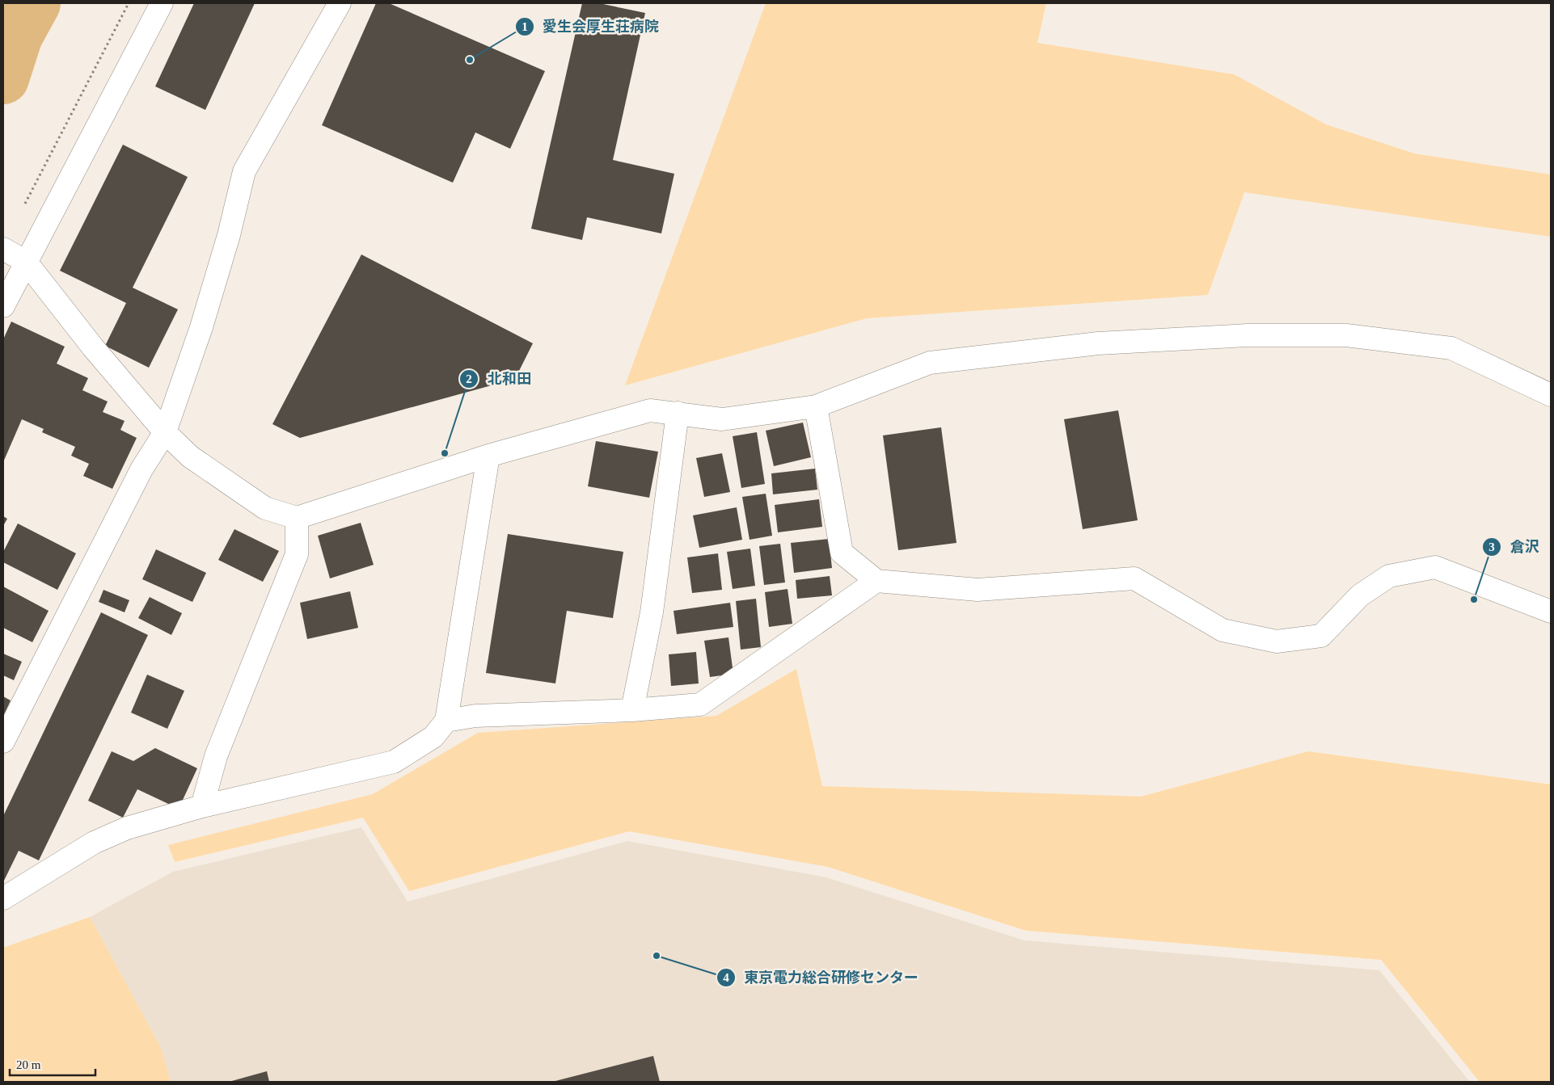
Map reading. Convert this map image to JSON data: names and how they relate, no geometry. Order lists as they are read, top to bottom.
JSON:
{
  "places": [
    "愛生会厚生荘病院",
    "北和田",
    "倉沢",
    "東京電力総合研修センター"
  ],
  "scale_bar": "20 m"
}
